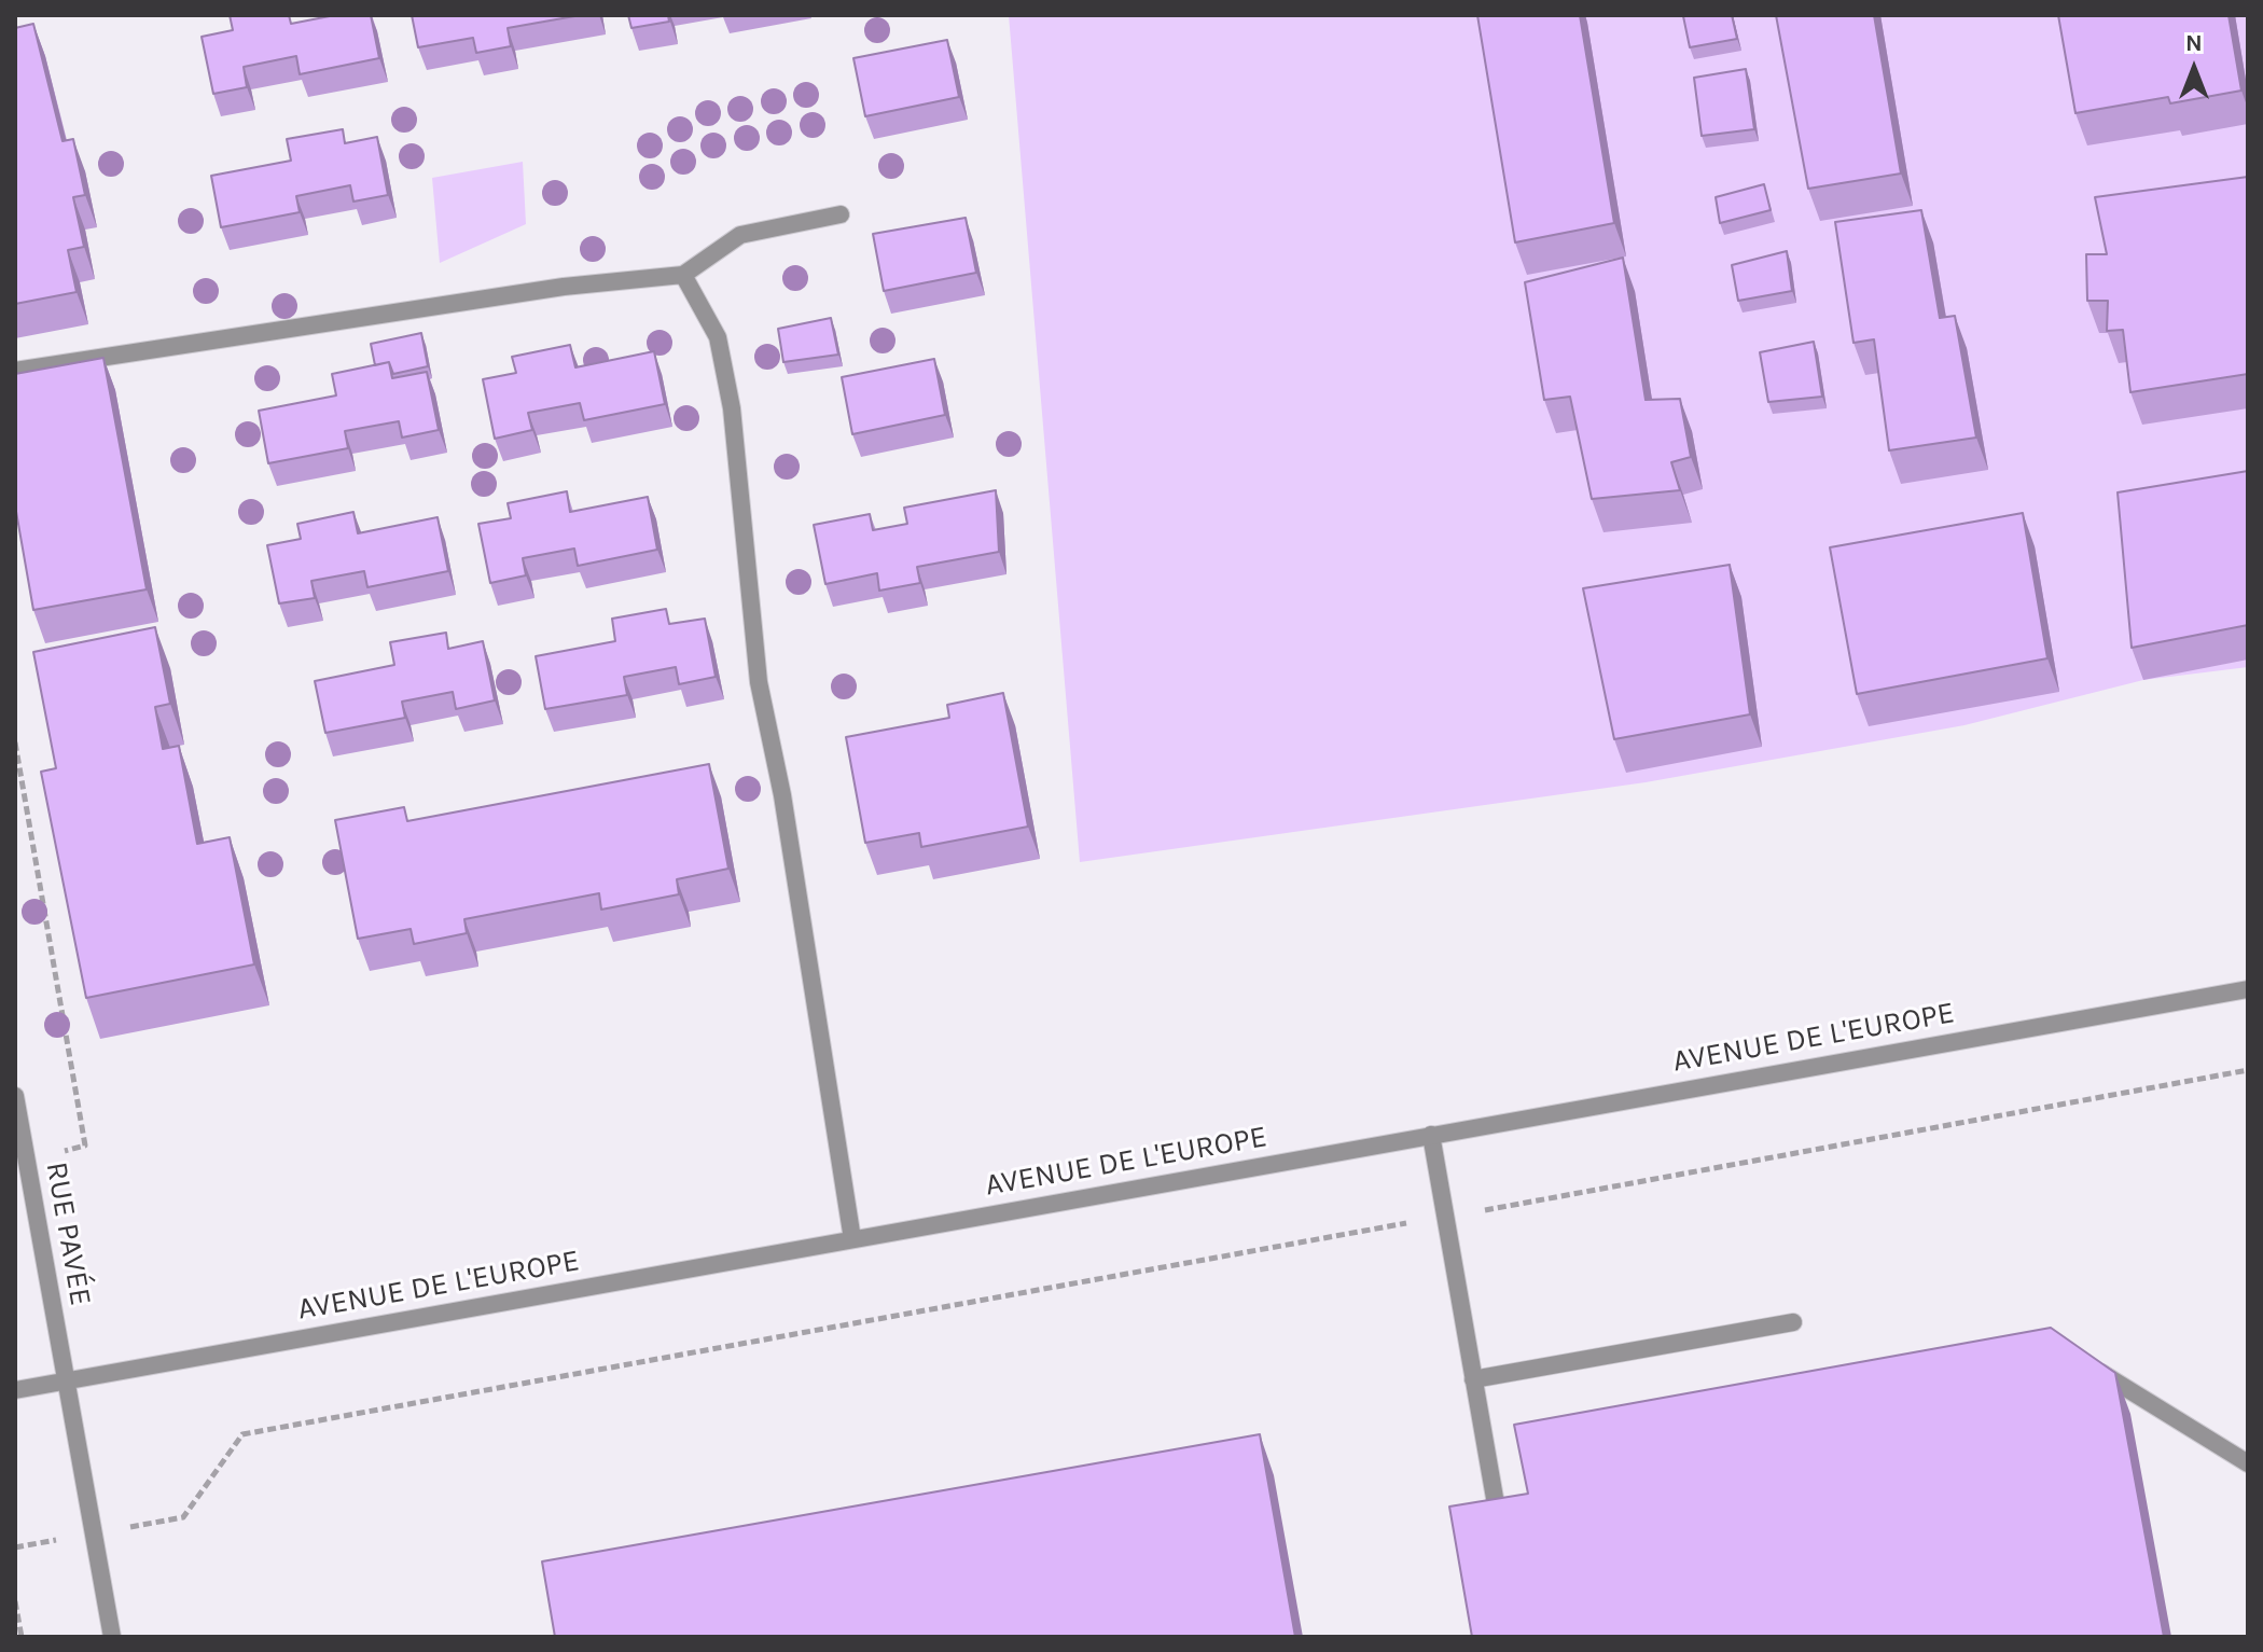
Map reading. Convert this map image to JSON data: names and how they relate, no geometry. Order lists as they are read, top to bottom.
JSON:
{
  "streets": {
    "street": ["AVENUE DE L'EUROPE", "RUE PAVÉE"]
  },
  "crossings": [
    ["AVENUE DE L'EUROPE", "RUE PAVÉE"]
  ],
  "north": "top"
}
